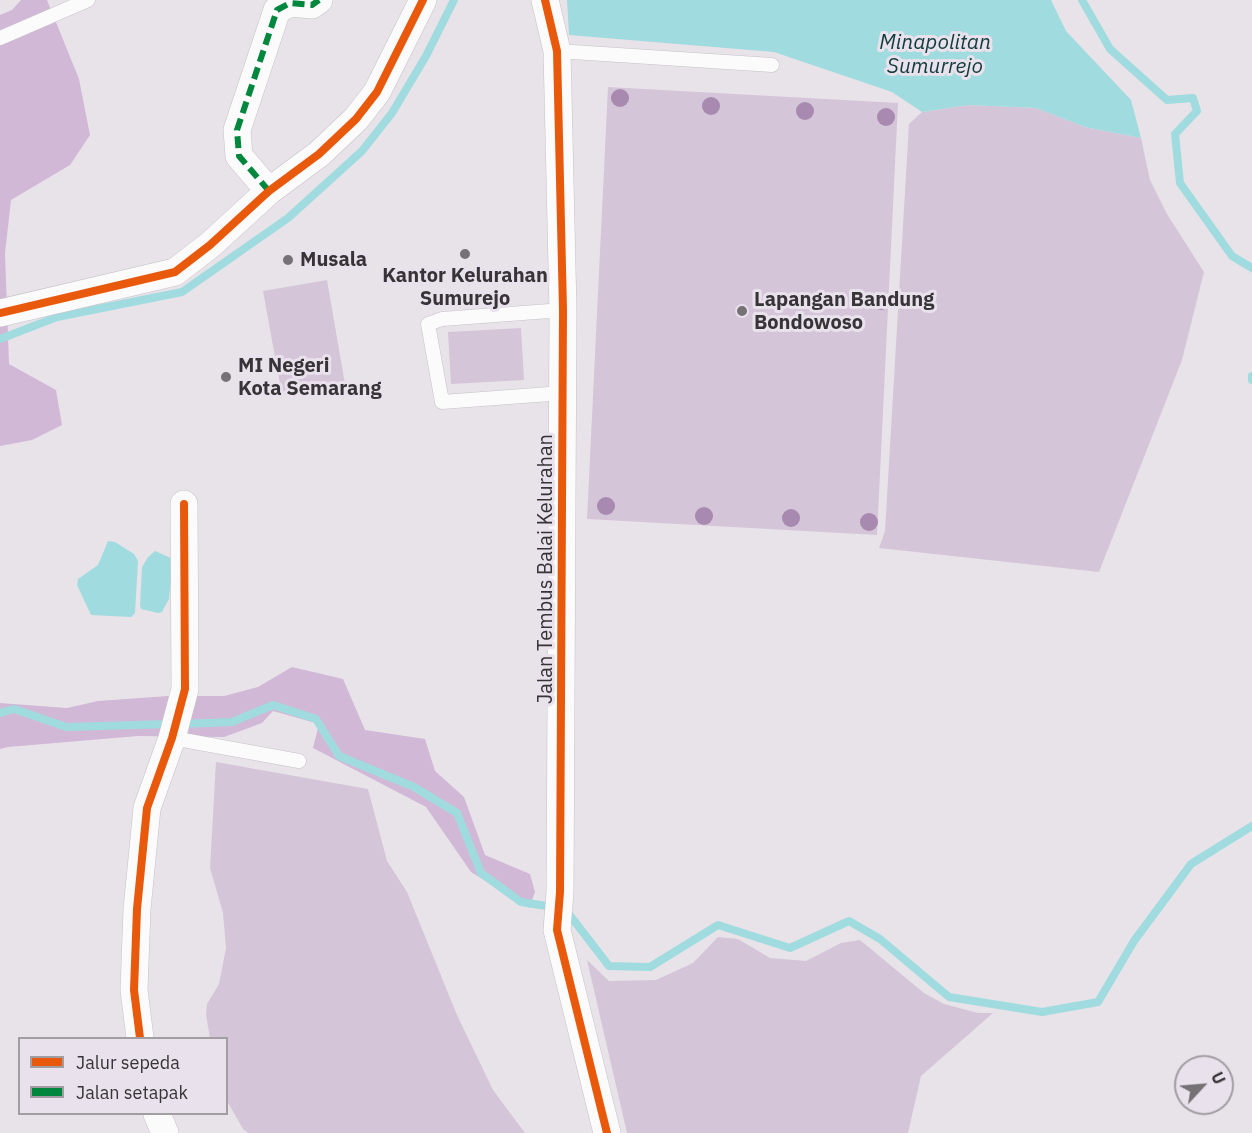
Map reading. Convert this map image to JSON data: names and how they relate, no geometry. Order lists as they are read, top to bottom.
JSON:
{
  "streets": {
    "street": ["Jalan Tembus Balai Kelurahan"]
  },
  "water": ["Minapolitan Sumurrejo"],
  "places": [
    "Kantor Kelurahan Sumurejo",
    "Musala",
    "Lapangan Bandung Bondowoso",
    "MI Negeri Kota Semarang"
  ],
  "legend": ["Jalur sepeda", "Jalan setapak"],
  "north": "top right"
}
